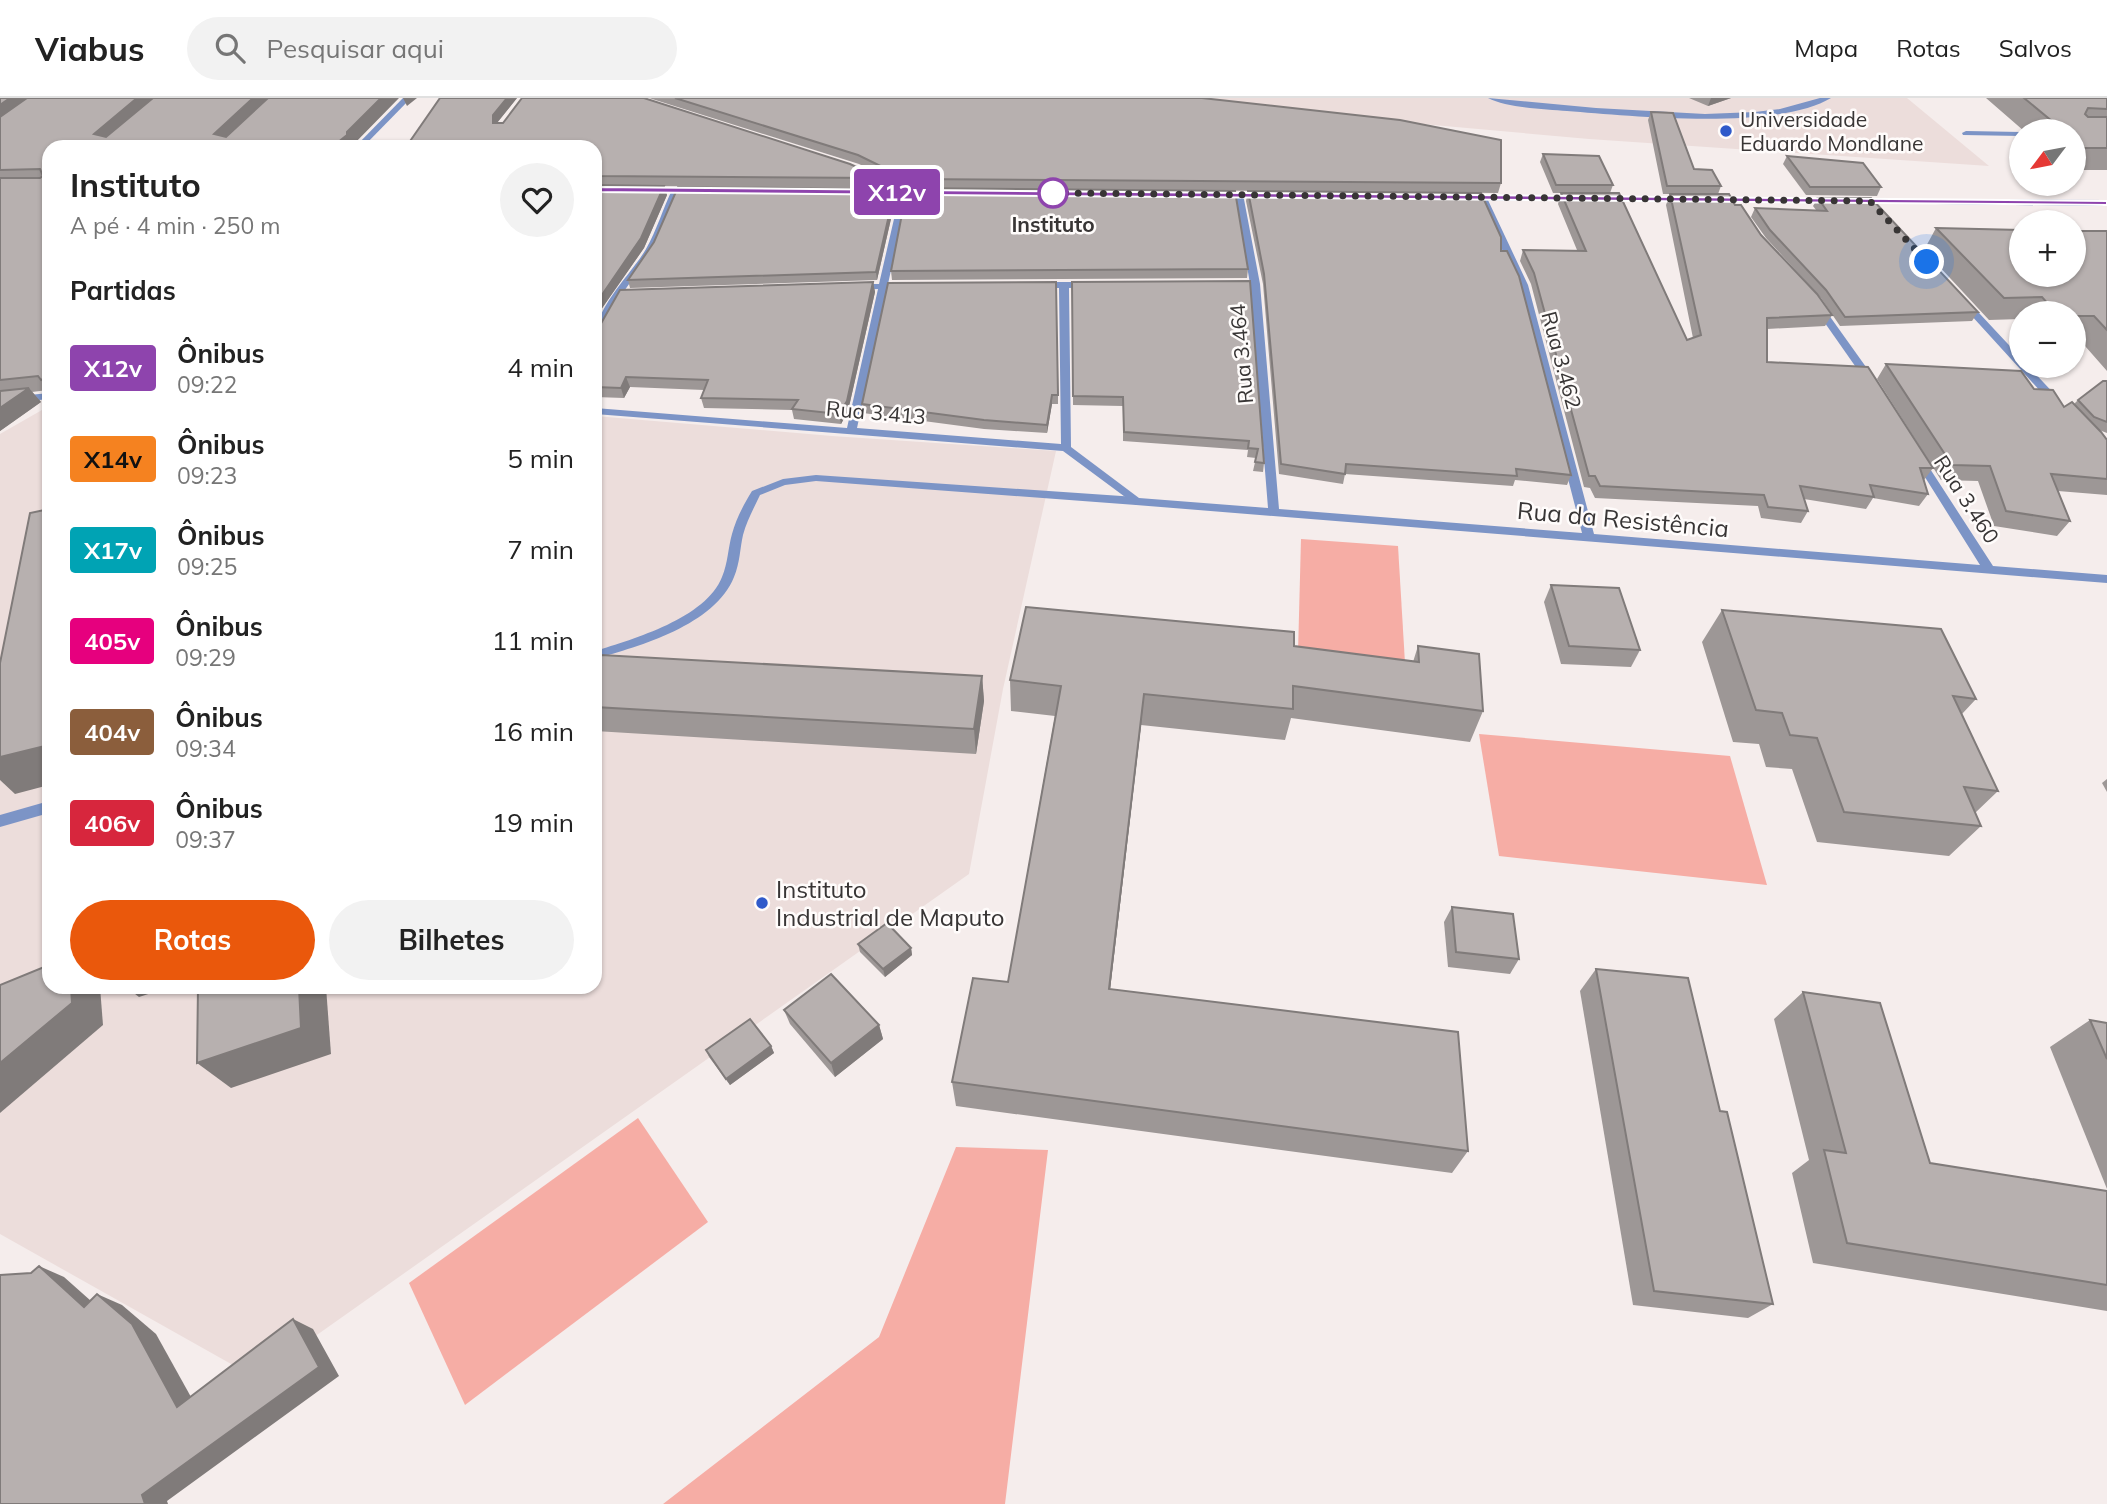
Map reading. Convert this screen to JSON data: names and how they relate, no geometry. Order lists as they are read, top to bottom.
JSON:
{
  "streets": {
    "street": [
      "Rua 3.464",
      "Rua 3.462",
      "Rua 3.413",
      "Rua 3.460",
      "Rua da Resistência"
    ]
  },
  "crossings": [
    ["Rua 3.464", "Rua da Resistência"],
    ["Rua 3.462", "Rua da Resistência"],
    ["Rua 3.460", "Rua da Resistência"]
  ],
  "places": ["Universidade Eduardo Mondlane", "Instituto", "Instituto Industrial de Maputo"],
  "lines": ["bus line X12v"],
  "north": "bottom left",
  "page": {
    "header": "Viabus",
    "search": "Pesquisar aqui",
    "nav": ["Mapa", "Rotas", "Salvos"],
    "on_map": "X12v",
    "map_buttons": ["+", "−"],
    "heading": [
      ["Instituto", "A pé · 4 min · 250 m"],
      "Partidas"
    ],
    "list": [
      {
        "mark": "X12v",
        "name": "Ônibus",
        "note": "09:22",
        "value": "4 min"
      },
      {
        "mark": "X14v",
        "name": "Ônibus",
        "note": "09:23",
        "value": "5 min"
      },
      {
        "mark": "X17v",
        "name": "Ônibus",
        "note": "09:25",
        "value": "7 min"
      },
      {
        "mark": "405v",
        "name": "Ônibus",
        "note": "09:29",
        "value": "11 min"
      },
      {
        "mark": "404v",
        "name": "Ônibus",
        "note": "09:34",
        "value": "16 min"
      },
      {
        "mark": "406v",
        "name": "Ônibus",
        "note": "09:37",
        "value": "19 min"
      }
    ],
    "buttons": ["Rotas", "Bilhetes"]
  }
}
